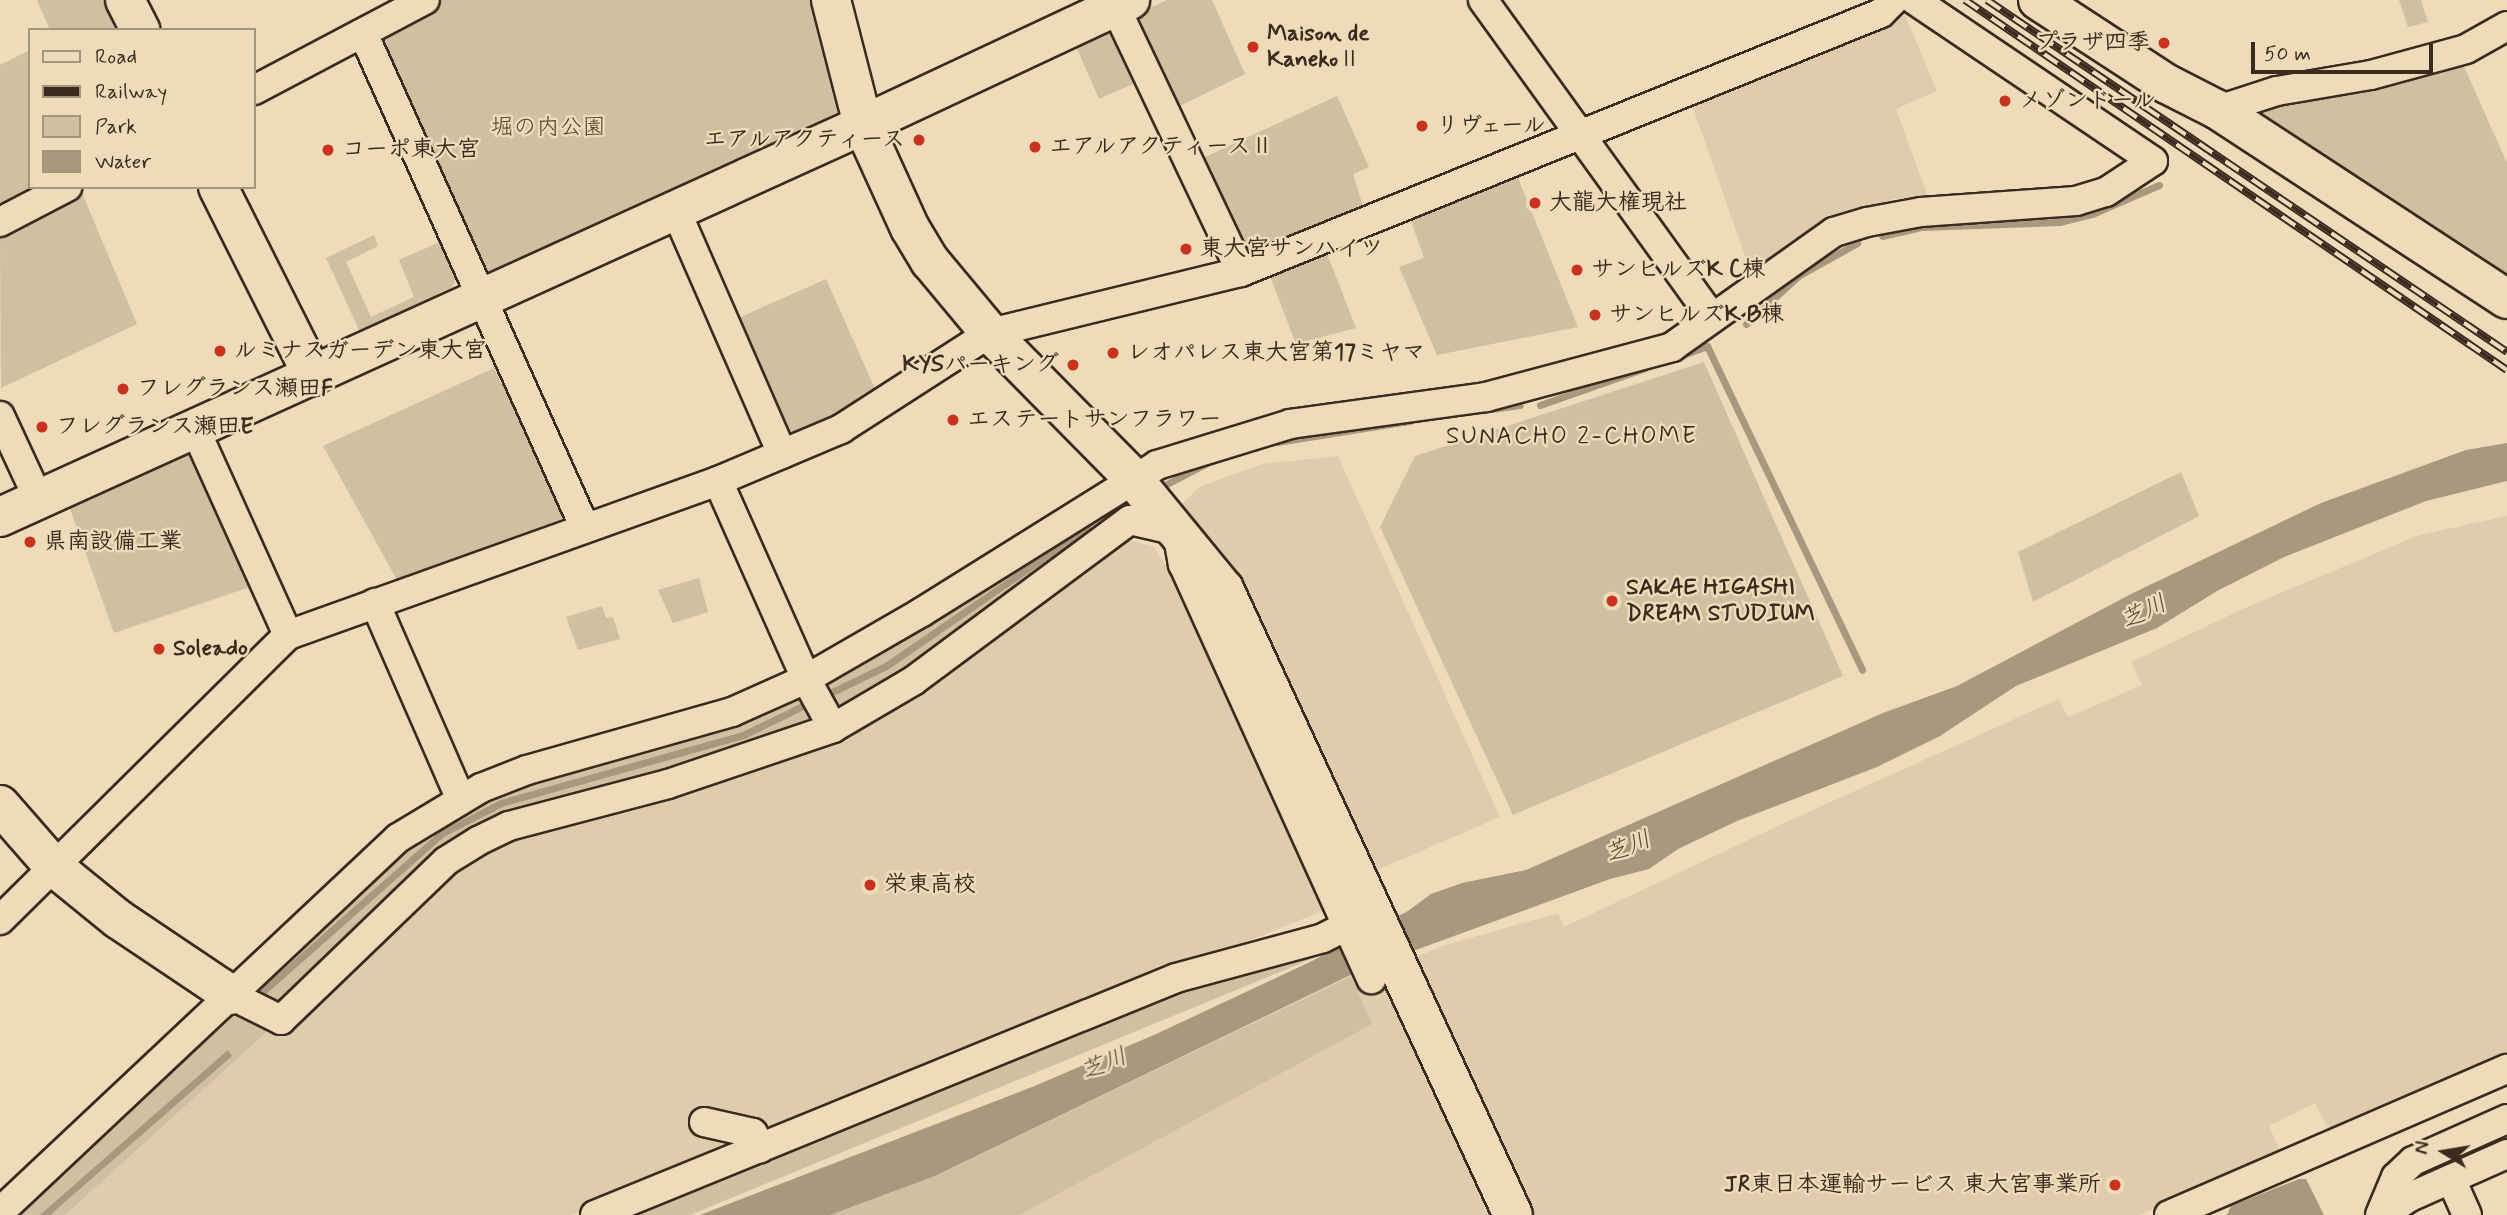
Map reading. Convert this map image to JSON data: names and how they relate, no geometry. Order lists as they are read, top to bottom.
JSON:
{
  "districts": ["SUNACHO 2-CHOME"],
  "water": ["芝川"],
  "parks": ["堀の内公園"],
  "places": [
    "プラザ四季",
    "Maison de KanekoⅡ",
    "メゾンドール",
    "リヴェール",
    "エアルアクティース",
    "エアルアクティースⅡ",
    "コーポ東大宮",
    "大龍大権現社",
    "東大宮サンハイツ",
    "サンヒルズK C棟",
    "サンヒルズK B棟",
    "ルミナスガーデン東大宮",
    "レオパレス東大宮第17ミヤマ",
    "KYSパーキング",
    "フレグランス瀬田F",
    "エステートサンフラワー",
    "フレグランス瀬田E",
    "県南設備工業",
    "SAKAE HIGASHI DREAM STUDIUM",
    "Soleado",
    "栄東高校",
    "JR東日本運輸サービス 東大宮事業所"
  ],
  "legend": [
    "Road",
    "Railway",
    "Park",
    "Water"
  ],
  "scale_bar": "50 m",
  "north": "left"
}
